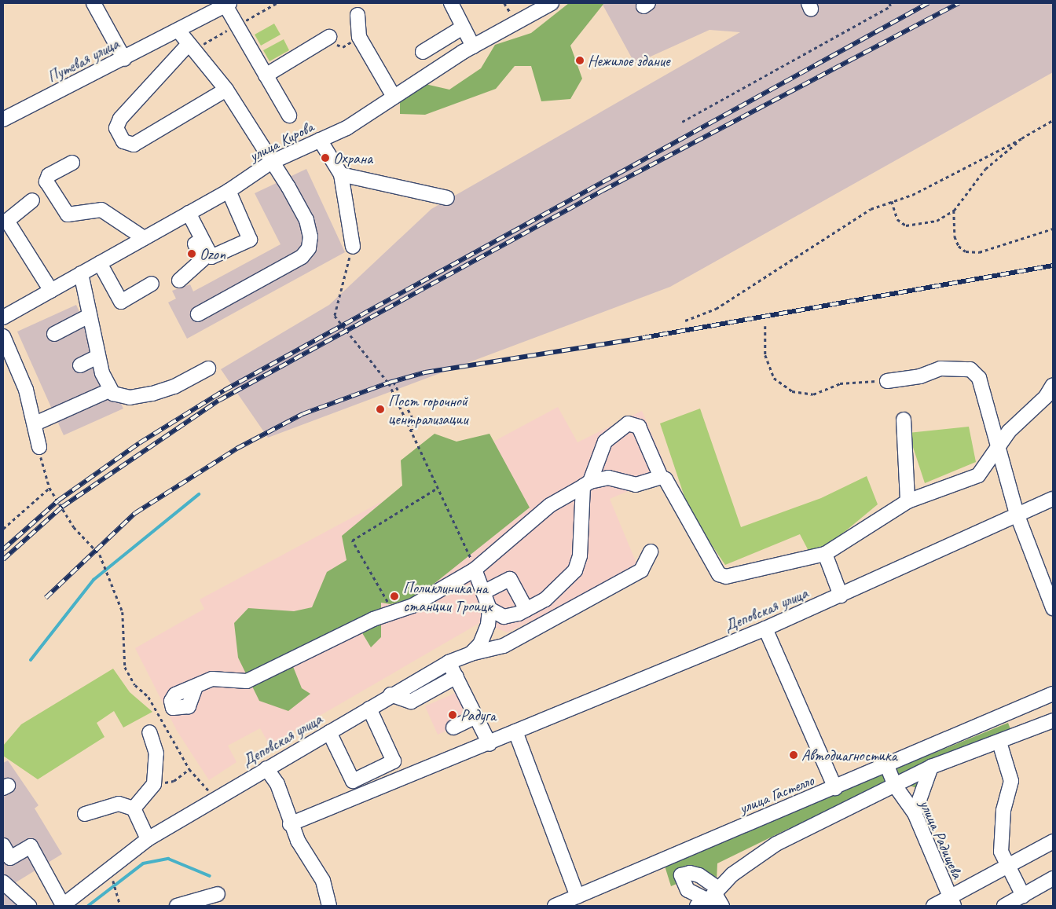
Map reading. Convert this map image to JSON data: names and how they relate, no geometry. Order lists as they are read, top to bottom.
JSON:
{
  "streets": {
    "street": [
      "Путевая улица",
      "улица Кирова",
      "Деповская улица",
      "улица Гастелло",
      "улица Радищева"
    ]
  },
  "crossings": [
    ["улица Гастелло", "улица Радищева"]
  ],
  "places": [
    "Нежилое здание",
    "Охрана",
    "Ozon",
    "Пост горочной централизации",
    "Поликлиника на станции Троицк",
    "Радуга",
    "Автодиагностика"
  ]
}
